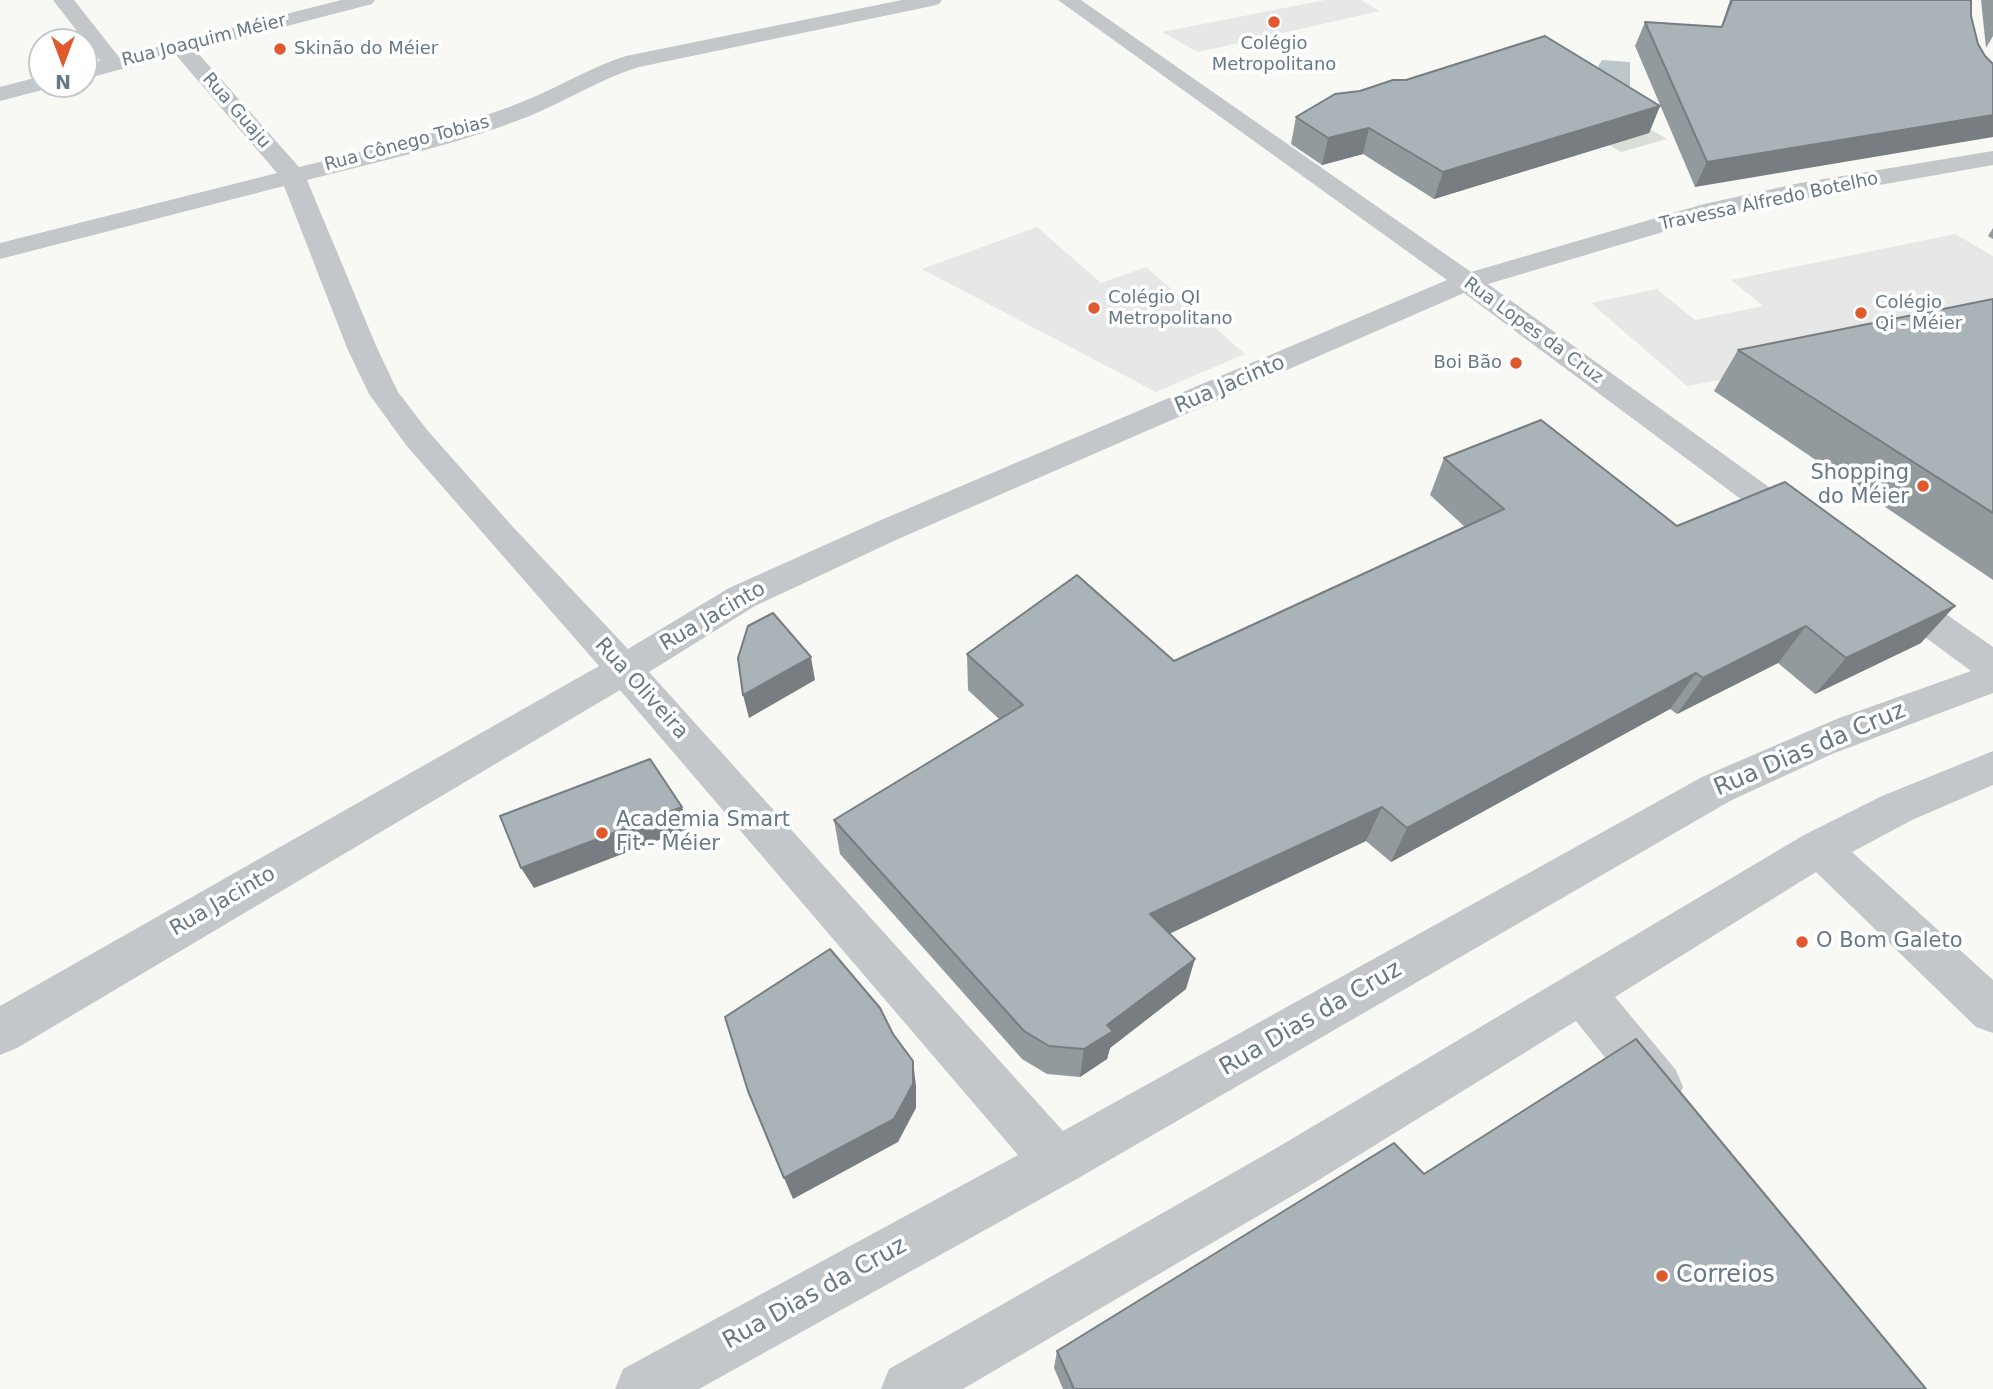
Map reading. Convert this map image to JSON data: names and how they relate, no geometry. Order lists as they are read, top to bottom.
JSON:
{
  "streets": {
    "street": [
      "Rua Joaquim Méier",
      "Rua Guaju",
      "Rua Cônego Tobias",
      "Travessa Alfredo Botelho",
      "Rua Lopes da Cruz",
      "Rua Jacinto",
      "Rua Oliveira",
      "Rua Dias da Cruz"
    ]
  },
  "crossings": [
    ["Rua Joaquim Méier", "Rua Guaju"],
    ["Rua Guaju", "Rua Cônego Tobias"],
    ["Rua Guaju", "Rua Oliveira"],
    ["Rua Cônego Tobias", "Rua Oliveira"],
    ["Travessa Alfredo Botelho", "Rua Lopes da Cruz"],
    ["Travessa Alfredo Botelho", "Rua Jacinto"],
    ["Rua Lopes da Cruz", "Rua Jacinto"],
    ["Rua Jacinto", "Rua Oliveira"],
    ["Rua Oliveira", "Rua Dias da Cruz"]
  ],
  "places": [
    "Colégio Metropolitano",
    "Skinão do Méier",
    "Colégio QI Metropolitano",
    "Colégio Qi - Méier",
    "Boi Bão",
    "Shopping do Méier",
    "Academia Smart Fit - Méier",
    "O Bom Galeto",
    "Correios"
  ],
  "north": "bottom"
}
